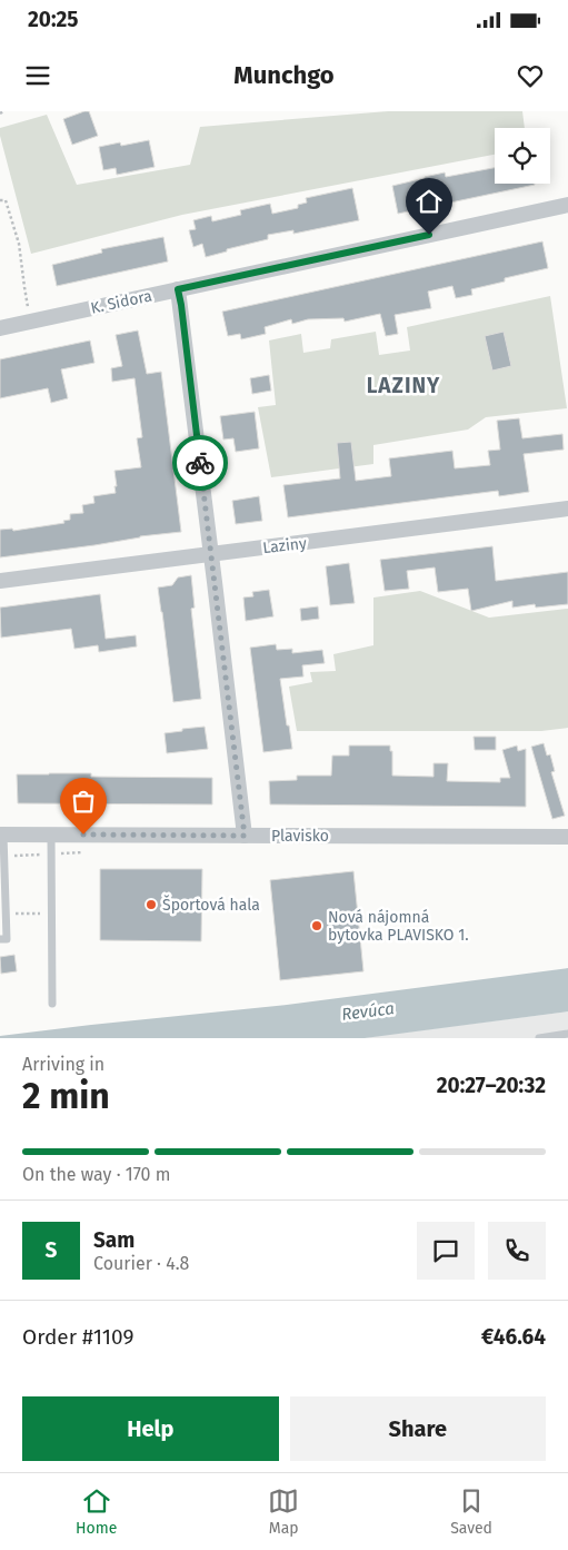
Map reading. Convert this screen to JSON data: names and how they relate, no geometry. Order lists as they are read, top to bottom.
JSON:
{
  "streets": {
    "street": ["K. Sidora", "Laziny", "Plavisko"]
  },
  "districts": ["LAZINY"],
  "water": ["Revúca"],
  "places": ["Športová hala", "Nová nájomná bytovka PLAVISKO 1."],
  "page": {
    "status": "20:25",
    "header": "Munchgo",
    "heading": ["2 min", "Arriving in", "20:27–20:32"],
    "panel": [
      "Sam",
      "Courier · 4.8",
      "Order #1109",
      "€46.64"
    ],
    "bar": "On the way · 170 m",
    "round": "S",
    "buttons": ["Help", "Share"],
    "tabs": ["Home", "Map", "Saved"]
  }
}
